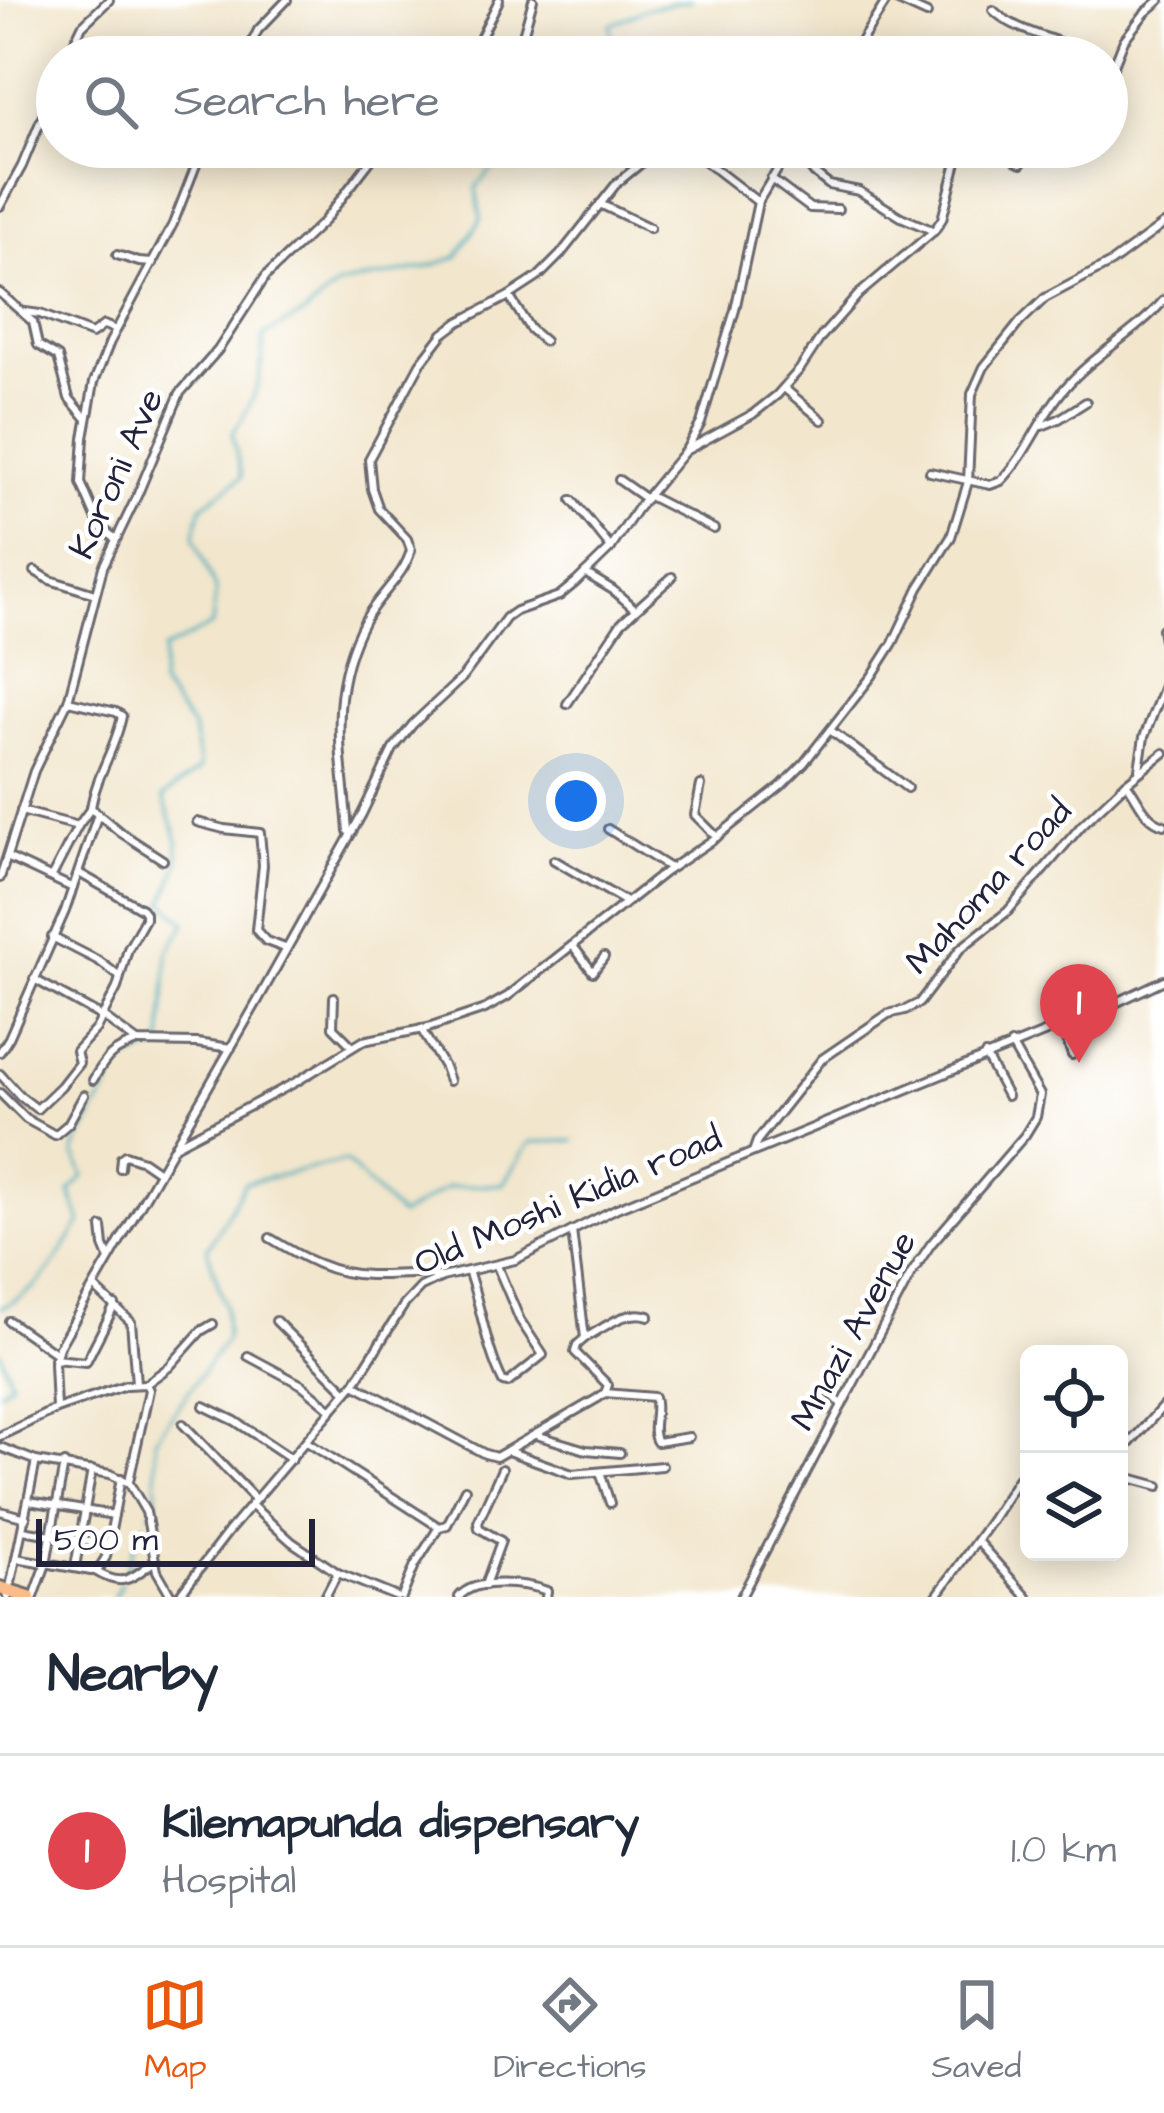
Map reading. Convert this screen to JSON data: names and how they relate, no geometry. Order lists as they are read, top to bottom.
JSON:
{
  "streets": {
    "street": [
      "Koroni Ave",
      "Mahoma road",
      "Old Moshi Kidia road",
      "Mnazi Avenue"
    ]
  },
  "crossings": [
    ["Mahoma road", "Old Moshi Kidia road"],
    ["Old Moshi Kidia road", "Mnazi Avenue"]
  ],
  "scale_bar": "500 m",
  "page": {
    "search": "Search here",
    "pins": "1",
    "scale": "500 m",
    "heading": "Nearby",
    "list": [
      {
        "mark": "1",
        "name": "Kilemapunda dispensary",
        "note": "Hospital",
        "value": "1.0 km"
      }
    ],
    "nav": ["Map", "Directions", "Saved"]
  }
}
